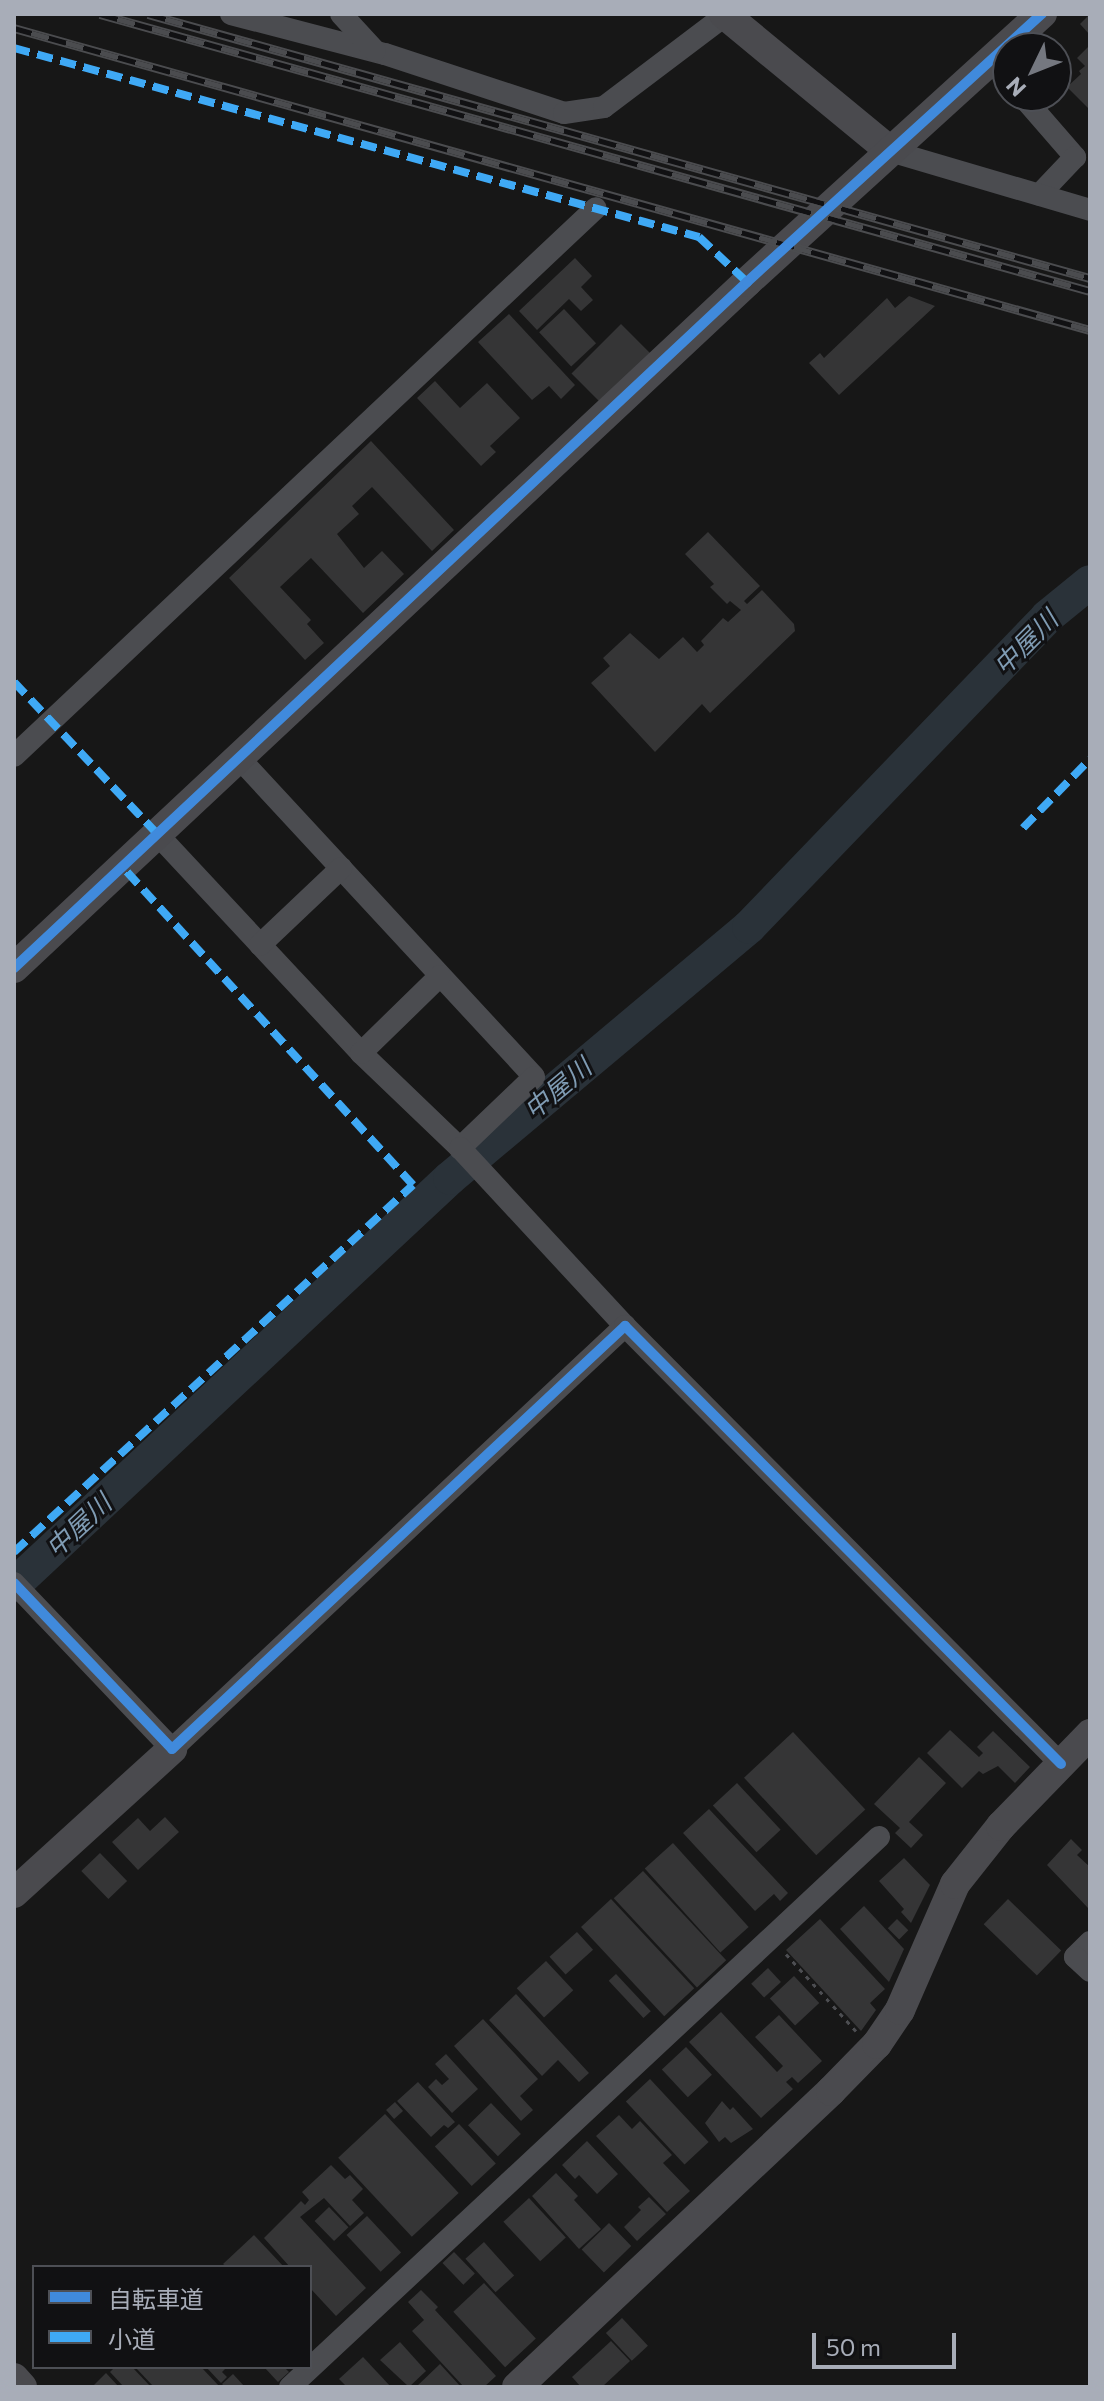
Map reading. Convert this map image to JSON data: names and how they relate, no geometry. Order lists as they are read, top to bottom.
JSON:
{
  "water": ["中屋川"],
  "legend": ["自転車道", "小道"],
  "scale_bar": "50 m",
  "north": "bottom left"
}
